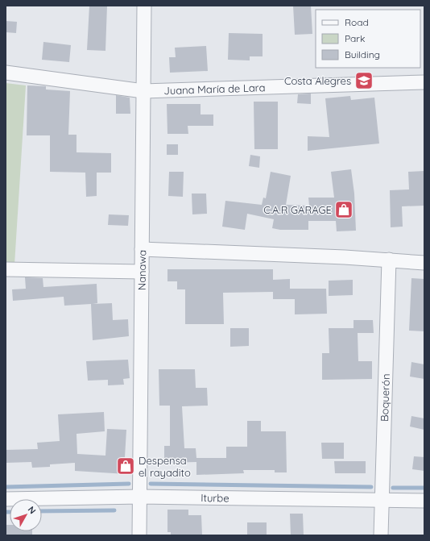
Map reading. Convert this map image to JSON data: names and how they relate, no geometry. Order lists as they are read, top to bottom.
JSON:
{
  "streets": {
    "street": [
      "Juana María de Lara",
      "Nanawa",
      "Boquerón",
      "Iturbe"
    ]
  },
  "crossings": [
    ["Juana María de Lara", "Nanawa"],
    ["Nanawa", "Iturbe"],
    ["Boquerón", "Iturbe"]
  ],
  "places": {
    "school or university": ["Costa Alegres"],
    "shop": ["C.A.R GARAGE", "Despensa el rayadito"]
  },
  "legend": ["Road", "Park", "Building"],
  "north": "top right"
}
